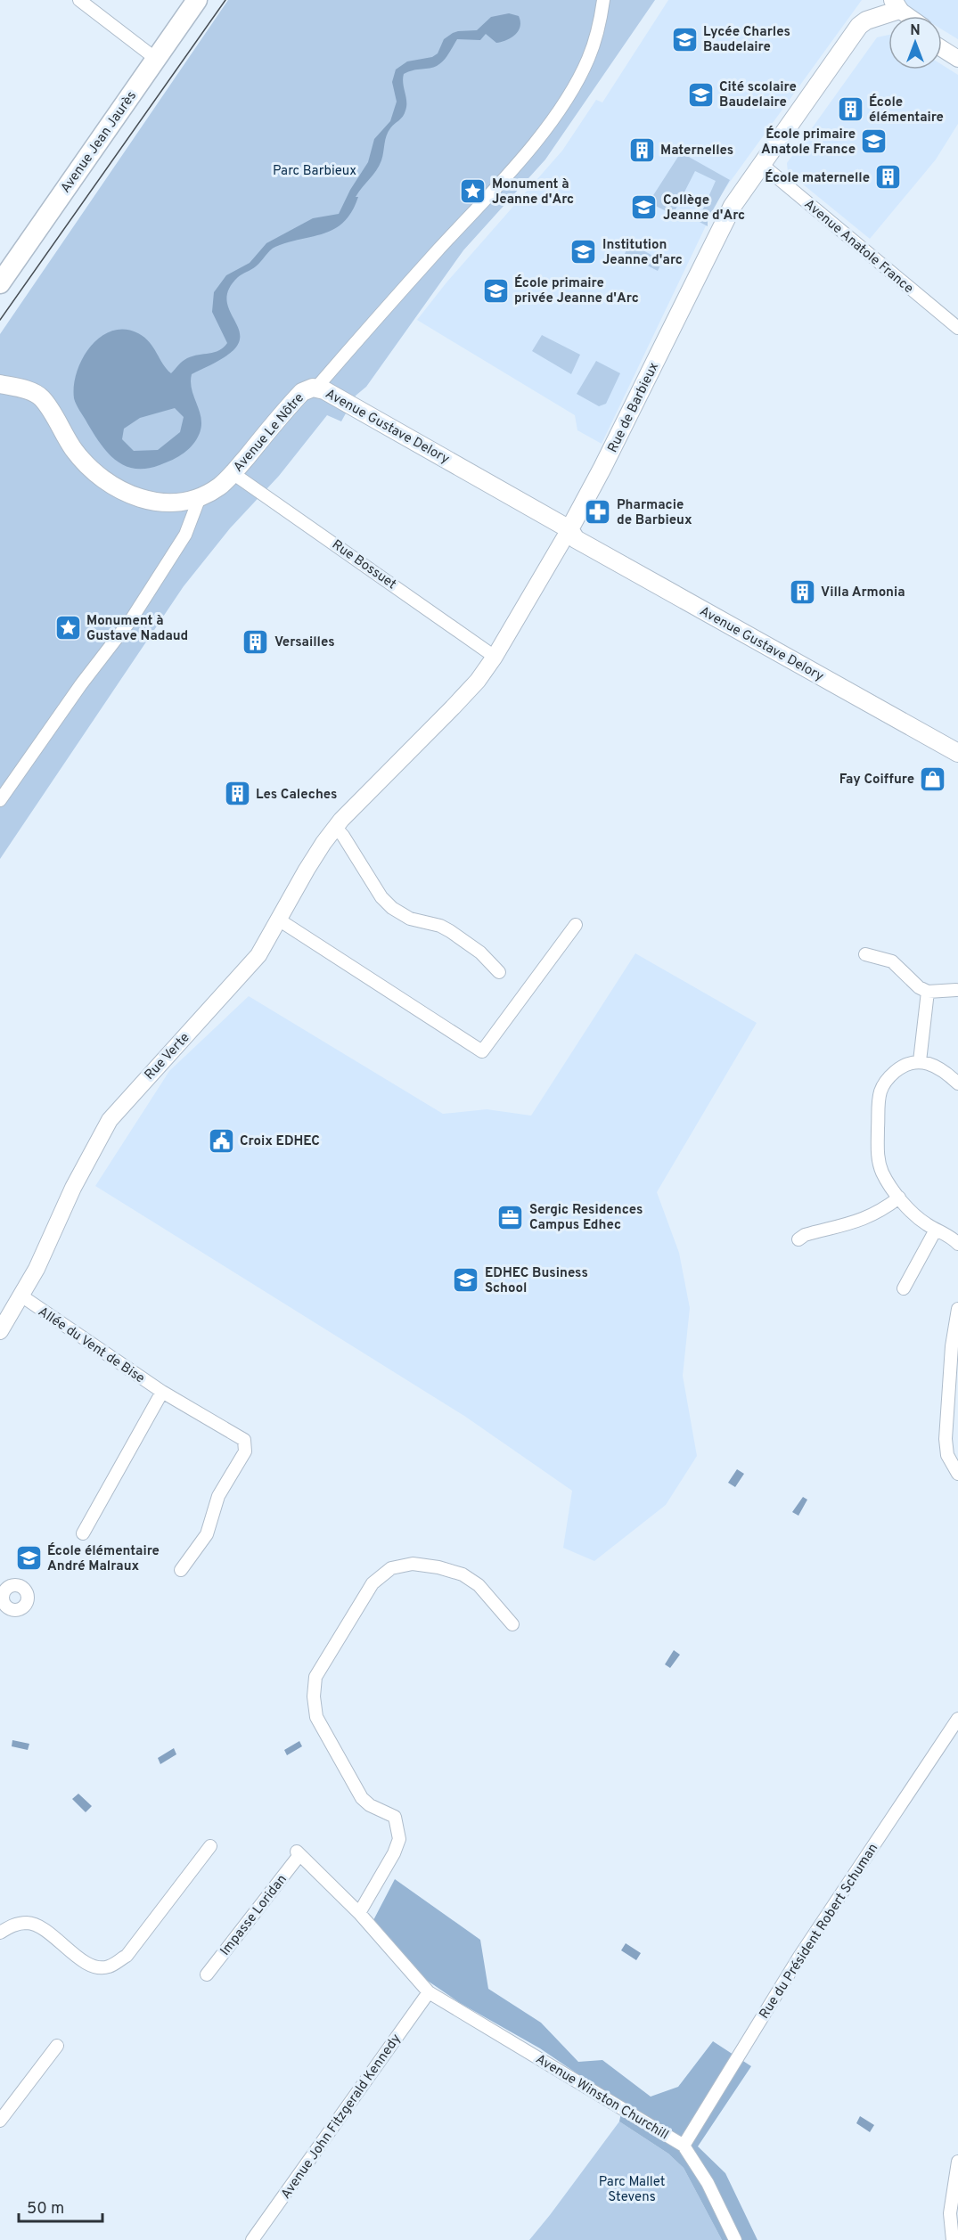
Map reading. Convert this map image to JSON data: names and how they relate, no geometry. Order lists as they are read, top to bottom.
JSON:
{
  "streets": {
    "main road": [
      "Avenue Jean Jaurès",
      "Rue de Barbieux",
      "Avenue Gustave Delory",
      "Avenue Le Nôtre"
    ],
    "street": [
      "Avenue Anatole France",
      "Rue Bossuet",
      "Rue Verte",
      "Allée du Vent de Bise",
      "Impasse Loridan",
      "Rue du Président Robert Schuman",
      "Avenue Winston Churchill",
      "Avenue John Fitzgerald Kennedy"
    ]
  },
  "crossings": [
    ["Avenue Anatole France", "Rue de Barbieux"],
    ["Rue de Barbieux", "Avenue Gustave Delory"],
    ["Rue de Barbieux", "Rue Bossuet"],
    ["Rue de Barbieux", "Rue Verte"],
    ["Avenue Gustave Delory", "Avenue Le Nôtre"],
    ["Avenue Le Nôtre", "Rue Bossuet"],
    ["Rue Verte", "Allée du Vent de Bise"],
    ["Impasse Loridan", "Avenue Winston Churchill"],
    ["Rue du Président Robert Schuman", "Avenue Winston Churchill"],
    ["Avenue Winston Churchill", "Avenue John Fitzgerald Kennedy"]
  ],
  "parks": ["Parc Barbieux", "Parc Mallet Stevens"],
  "places": {
    "school or university": [
      "Lycée Charles Baudelaire",
      "Cité scolaire Baudelaire",
      "École primaire Anatole France",
      "Collège Jeanne d'Arc",
      "Institution Jeanne d'arc",
      "École primaire privée Jeanne d'Arc",
      "EDHEC Business School",
      "École élémentaire André Malraux"
    ],
    "building": [
      "École élémentaire",
      "Maternelles",
      "École maternelle",
      "Villa Armonia",
      "Versailles",
      "Les Caleches"
    ],
    "place": ["Monument à Jeanne d'Arc", "Monument à Gustave Nadaud"],
    "pharmacy": ["Pharmacie de Barbieux"],
    "shop": ["Fay Coiffure"],
    "public building": ["Croix EDHEC"],
    "office": ["Sergic Residences Campus Edhec"]
  },
  "scale_bar": "50 m",
  "north": "top"
}
